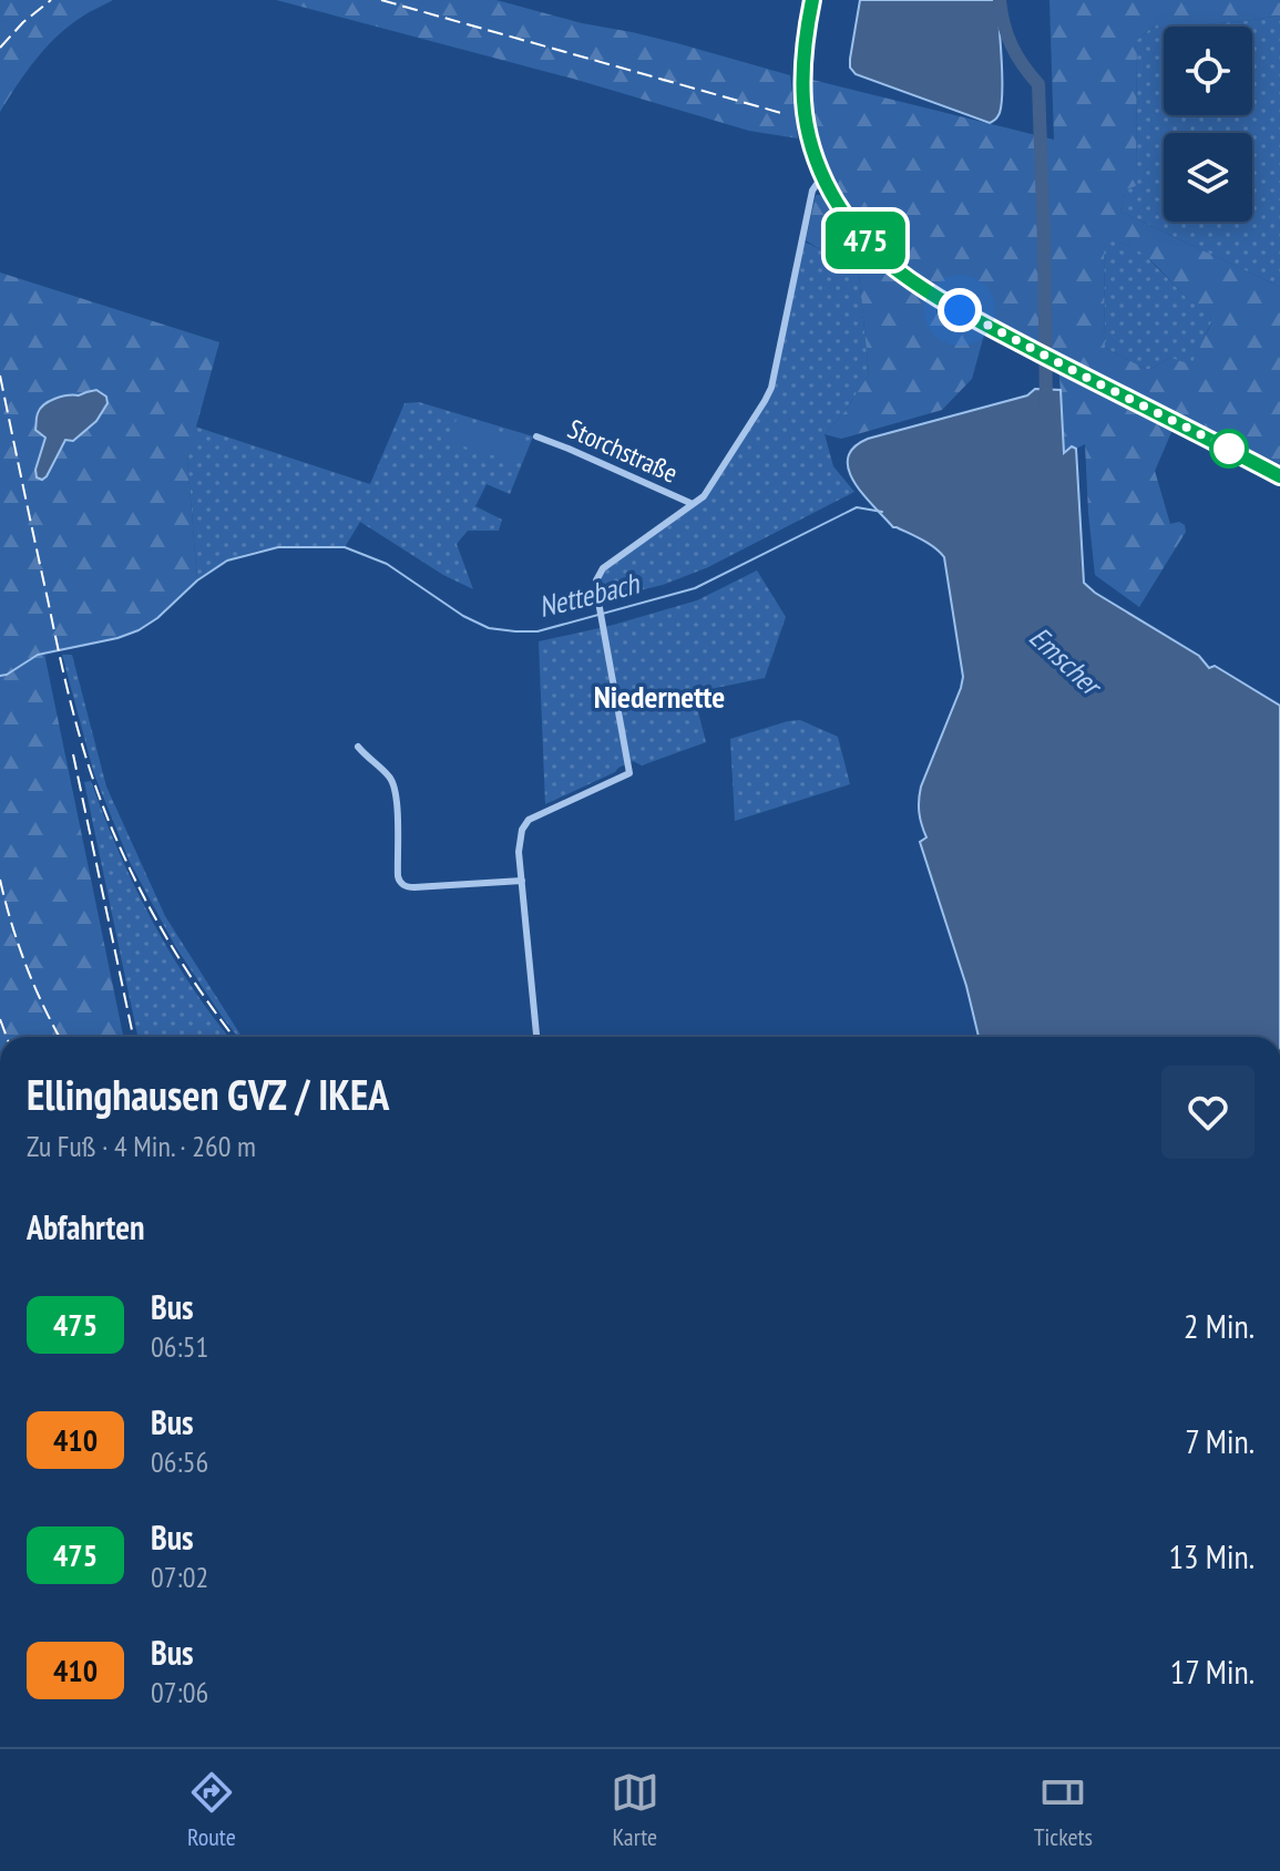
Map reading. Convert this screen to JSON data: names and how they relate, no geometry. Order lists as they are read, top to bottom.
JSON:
{
  "streets": {
    "street": ["Storchstraße"]
  },
  "districts": ["Niedernette"],
  "water": ["Nettebach", "Emscher"],
  "lines": ["bus line 475"],
  "page": {
    "on_map": "475",
    "heading": [
      ["Ellinghausen GVZ / IKEA", "Zu Fuß · 4 Min. · 260 m"],
      "Abfahrten"
    ],
    "list": [
      {
        "mark": "475",
        "name": "Bus",
        "note": "06:51",
        "value": "2 Min."
      },
      {
        "mark": "410",
        "name": "Bus",
        "note": "06:56",
        "value": "7 Min."
      },
      {
        "mark": "475",
        "name": "Bus",
        "note": "07:02",
        "value": "13 Min."
      },
      {
        "mark": "410",
        "name": "Bus",
        "note": "07:06",
        "value": "17 Min."
      }
    ],
    "tabs": ["Route", "Karte", "Tickets"]
  }
}
